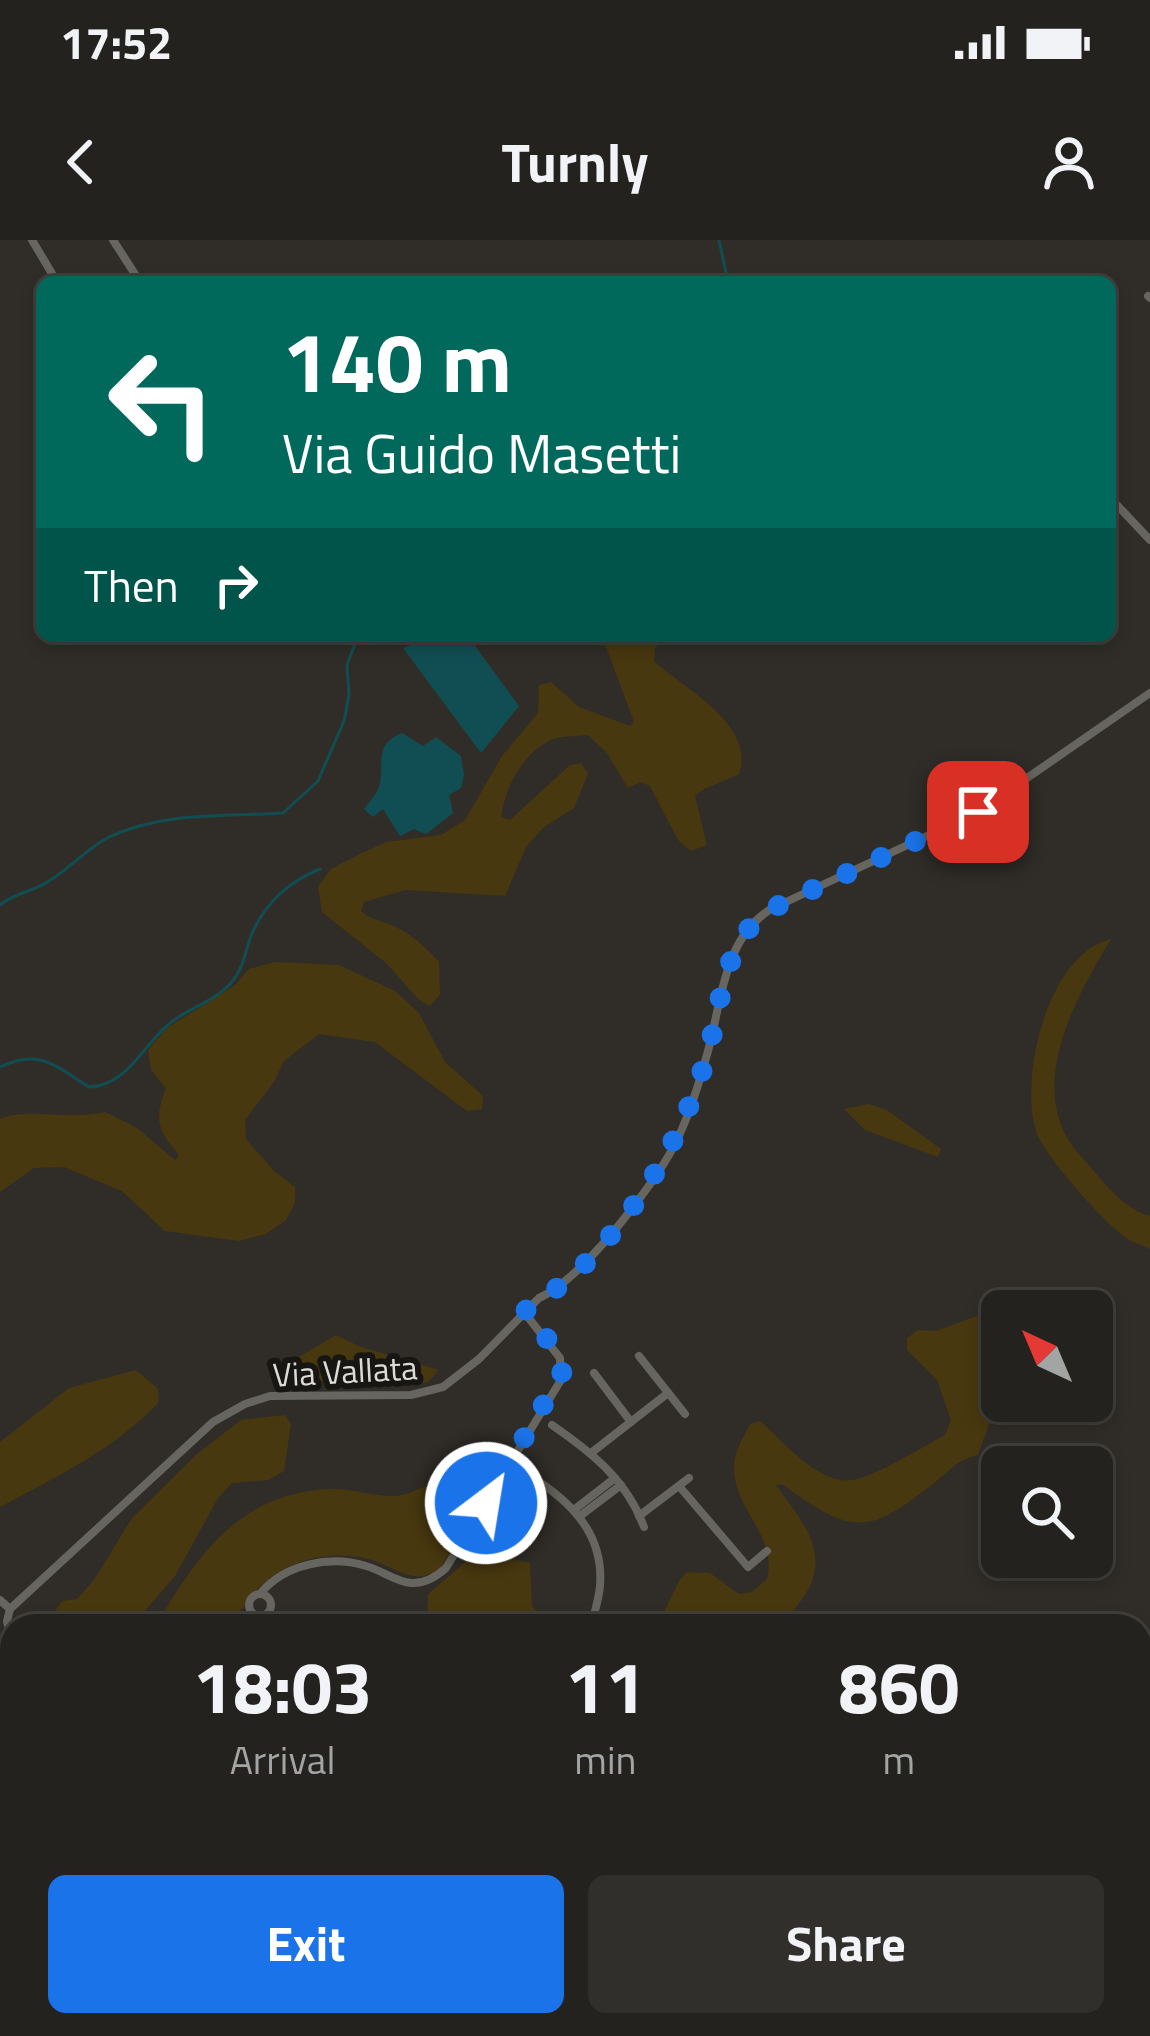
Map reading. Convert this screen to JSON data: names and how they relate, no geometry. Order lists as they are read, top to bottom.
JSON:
{
  "streets": {
    "street": ["Via Vallata"]
  },
  "north": "top left",
  "page": {
    "status": "17:52",
    "header": "Turnly",
    "turn": ["140 m", "Via Guido Masetti"],
    "then": "Then",
    "eta": [
      "18:03",
      "Arrival",
      "11",
      "min",
      "860",
      "m"
    ],
    "buttons": ["Exit", "Share"]
  }
}
